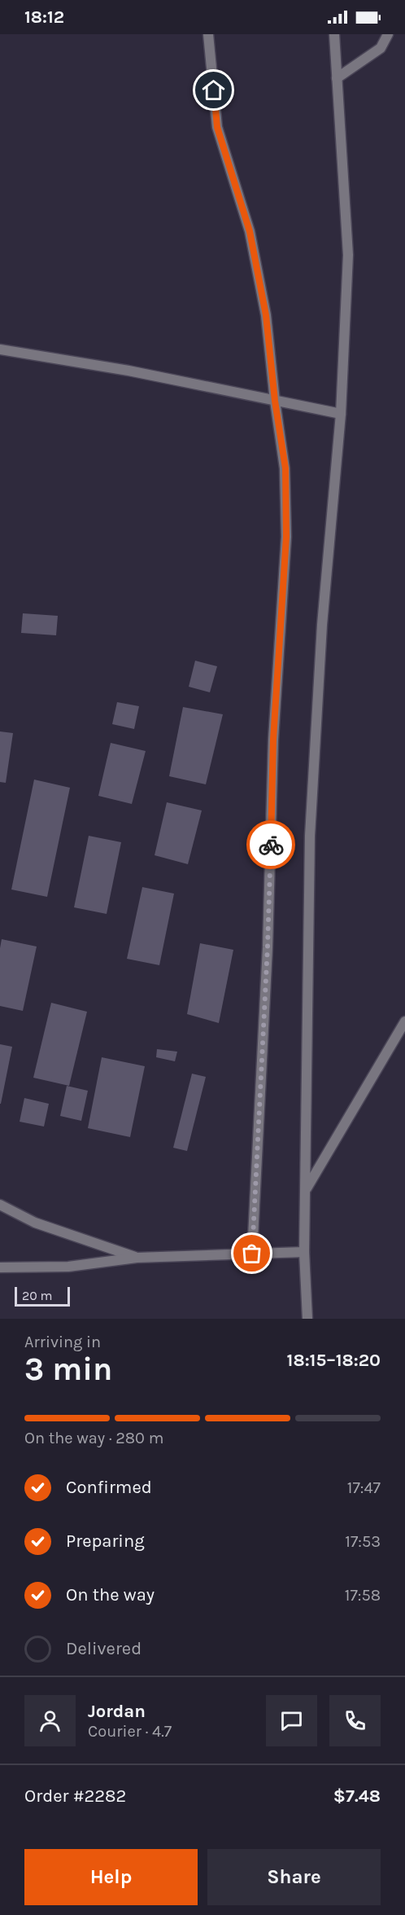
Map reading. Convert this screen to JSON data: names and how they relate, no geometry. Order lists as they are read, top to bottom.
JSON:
{
  "scale_bar": "20 m",
  "page": {
    "status": "18:12",
    "scale": "20 m",
    "heading": ["3 min", "Arriving in", "18:15–18:20"],
    "panel": [
      "Jordan",
      "Courier · 4.7",
      "Order #2282",
      "$7.48"
    ],
    "bar": "On the way · 280 m",
    "list": [
      ["Confirmed", "17:47"],
      ["Preparing", "17:53"],
      ["On the way", "17:58"],
      "Delivered"
    ],
    "buttons": ["Help", "Share"]
  }
}
